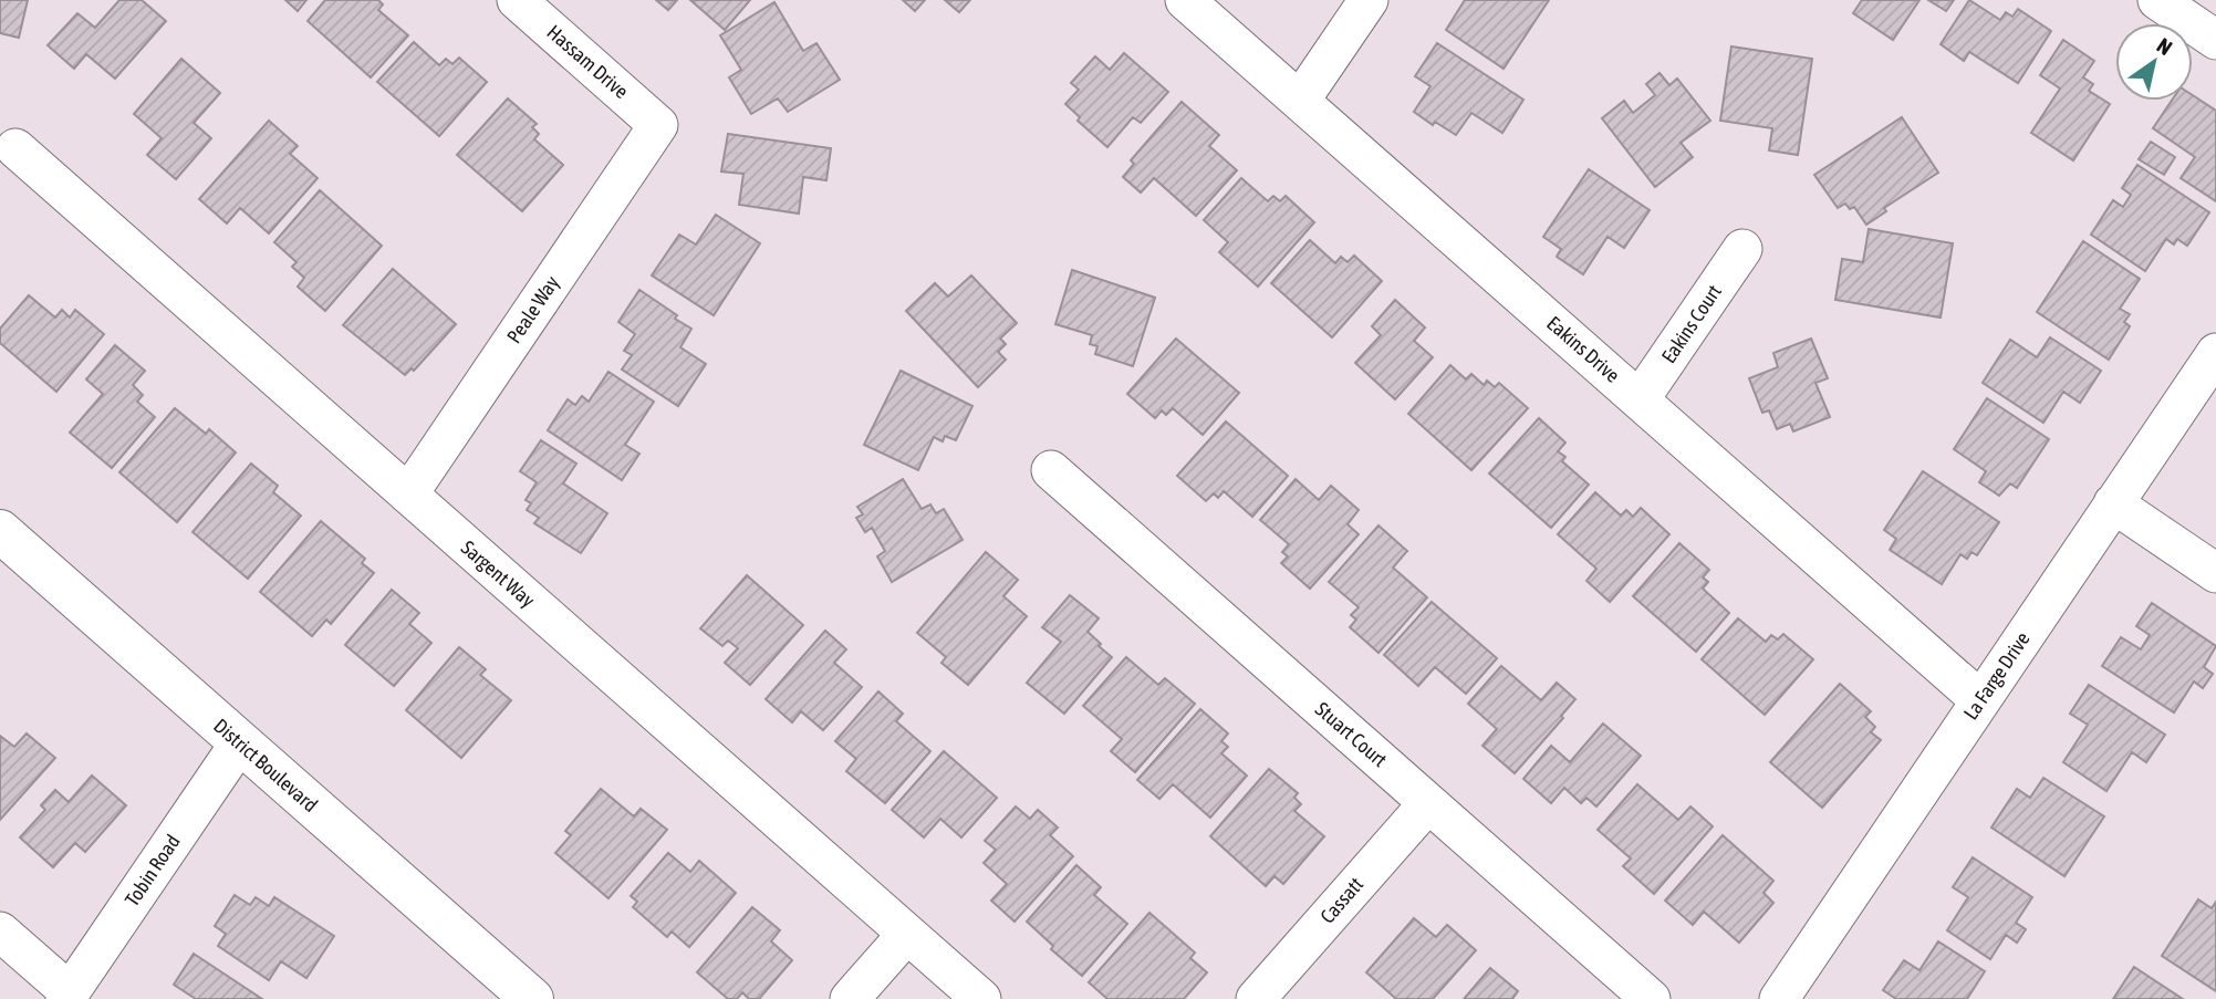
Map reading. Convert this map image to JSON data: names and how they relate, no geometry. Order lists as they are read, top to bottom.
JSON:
{
  "streets": {
    "street": [
      "Hassam Drive",
      "Peale Way",
      "Eakins Court",
      "Eakins Drive",
      "Sargent Way",
      "La Farge Drive",
      "Stuart Court",
      "District Boulevard",
      "Tobin Road",
      "Cassatt"
    ]
  },
  "crossings": [
    ["Hassam Drive", "Peale Way"],
    ["Peale Way", "Sargent Way"],
    ["Eakins Court", "Eakins Drive"],
    ["Eakins Drive", "La Farge Drive"],
    ["Stuart Court", "Cassatt"],
    ["District Boulevard", "Tobin Road"]
  ],
  "north": "top right"
}
